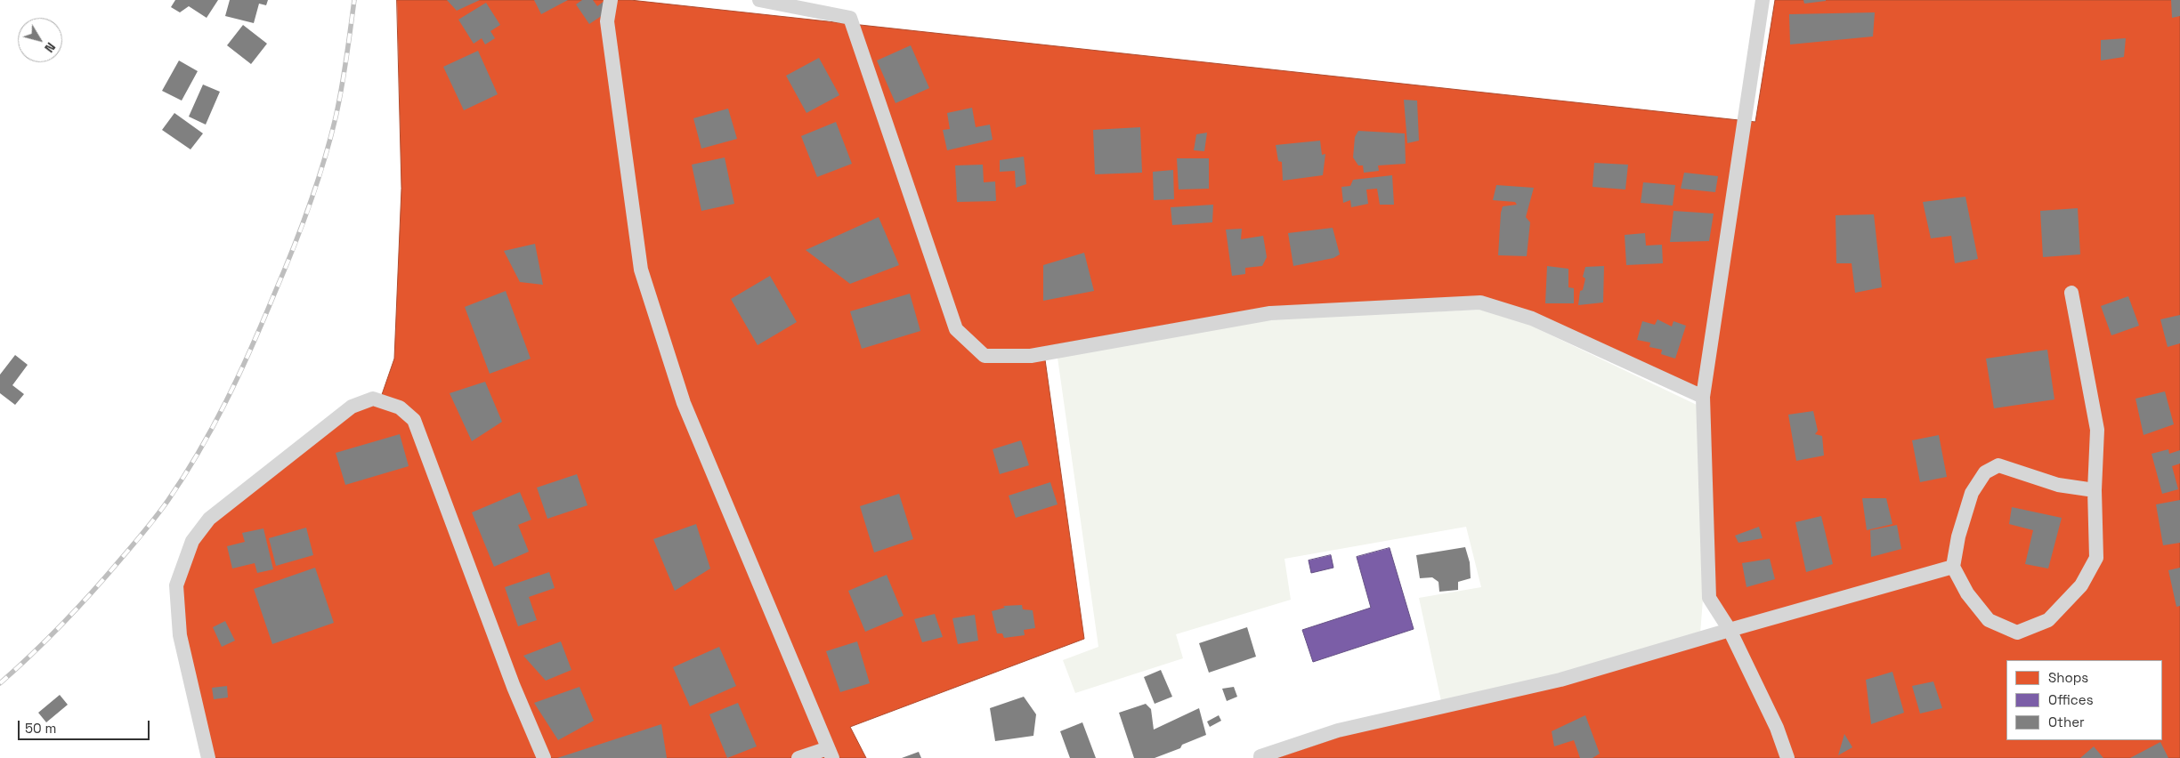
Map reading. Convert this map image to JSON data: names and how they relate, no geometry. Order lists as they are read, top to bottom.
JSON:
{
  "legend": ["Shops", "Offices", "Other"],
  "scale_bar": "50 m",
  "north": "bottom right"
}
